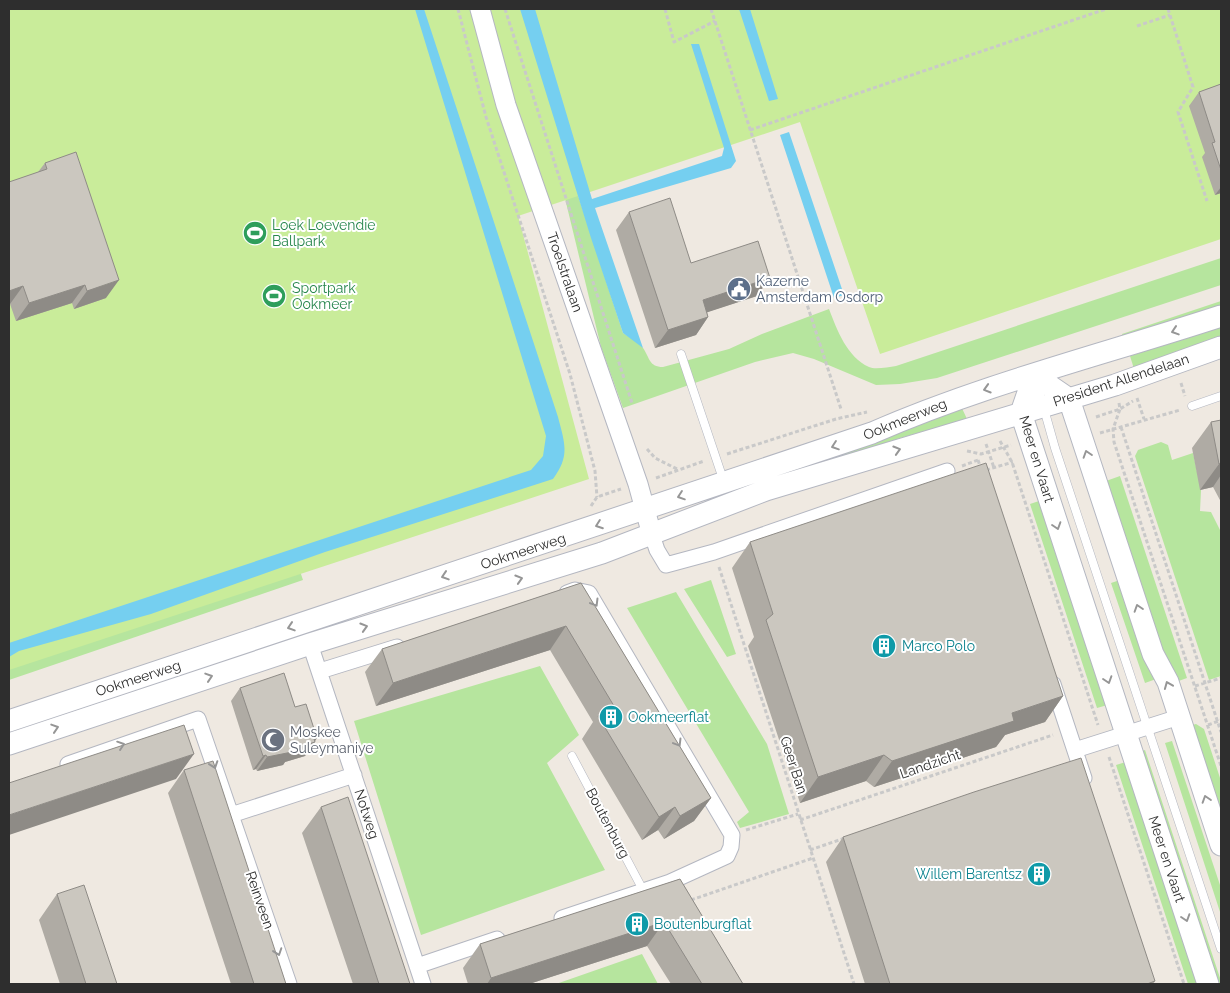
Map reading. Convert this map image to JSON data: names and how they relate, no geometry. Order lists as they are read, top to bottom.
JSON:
{
  "streets": {
    "main road": ["President Allendelaan", "Ookmeerweg", "Meer en Vaart"],
    "street": ["Troelstralaan", "Notweg", "Reinveen"],
    "lane": ["Boutenburg"],
    "path": ["Landzicht", "Geer Ban"]
  },
  "crossings": [
    ["Troelstralaan", "Ookmeerweg"],
    ["President Allendelaan", "Ookmeerweg"],
    ["President Allendelaan", "Meer en Vaart"],
    ["Ookmeerweg", "Meer en Vaart"],
    ["Ookmeerweg", "Notweg"],
    ["Landzicht", "Geer Ban"]
  ],
  "places": {
    "sports": ["Loek Loevendie Ballpark", "Sportpark Ookmeer"],
    "public building": ["Kazerne Amsterdam Osdorp"],
    "building": [
      "Marco Polo",
      "Ookmeerflat",
      "Willem Barentsz",
      "Boutenburgflat"
    ],
    "mosque": ["Moskee Suleymaniye"]
  }
}
